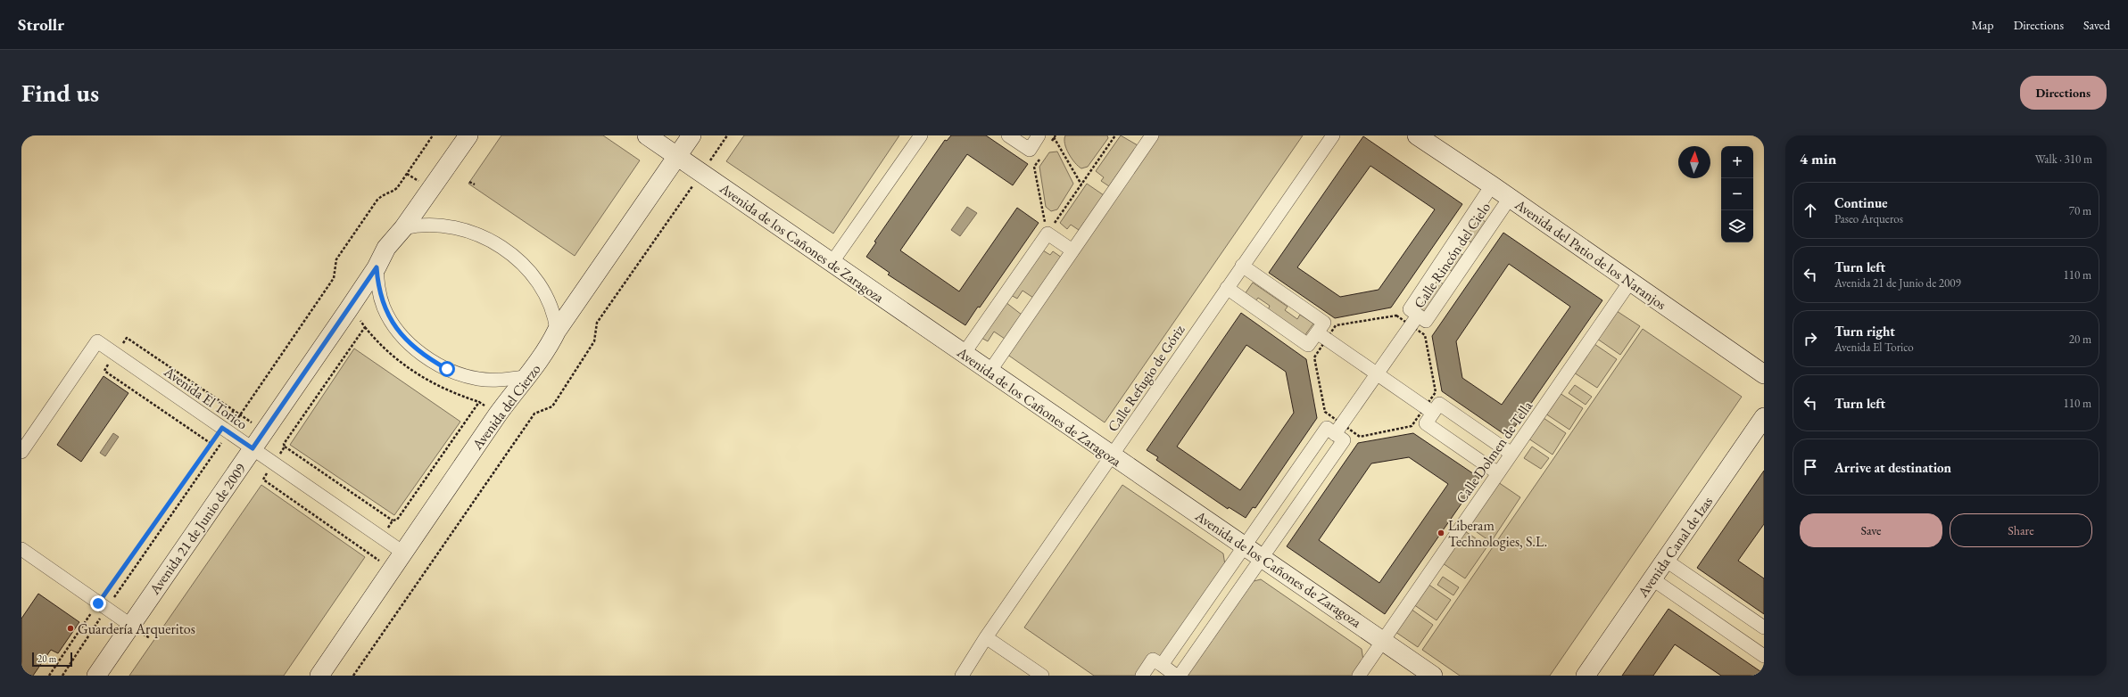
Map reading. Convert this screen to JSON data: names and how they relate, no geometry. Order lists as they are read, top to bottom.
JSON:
{
  "streets": {
    "street": [
      "Avenida de los Cañones de Zaragoza",
      "Avenida del Patio de los Naranjos",
      "Calle Rincón del Cielo",
      "Calle Refugio de Góriz",
      "Avenida El Torico",
      "Avenida del Cierzo",
      "Calle Dolmen de Tella",
      "Avenida 21 de Junio de 2009",
      "Avenida Canal de Izas"
    ]
  },
  "crossings": [
    ["Avenida de los Cañones de Zaragoza", "Calle Refugio de Góriz"],
    ["Avenida de los Cañones de Zaragoza", "Avenida del Cierzo"],
    ["Avenida de los Cañones de Zaragoza", "Calle Dolmen de Tella"],
    ["Avenida del Patio de los Naranjos", "Calle Rincón del Cielo"],
    ["Avenida del Patio de los Naranjos", "Calle Dolmen de Tella"],
    ["Avenida El Torico", "Avenida del Cierzo"],
    ["Avenida El Torico", "Avenida 21 de Junio de 2009"]
  ],
  "places": ["Liberam Technologies, S.L.", "Guardería Arqueritos"],
  "scale_bar": "20 m",
  "north": "top",
  "page": {
    "header": "Strollr",
    "nav": ["Map", "Directions", "Saved"],
    "buttons": [
      "Directions",
      ["Save", "Share"]
    ],
    "title": "Find us",
    "heading": ["4 min", "Walk · 310 m"],
    "map_buttons": ["+", "−"],
    "list": [
      ["Continue", "Paseo Arqueros", "70 m"],
      ["Turn left", "Avenida 21 de Junio de 2009", "110 m"],
      ["Turn right", "Avenida El Torico", "20 m"],
      ["Turn left", "110 m"],
      "Arrive at destination"
    ],
    "scale": "20 m"
  }
}
